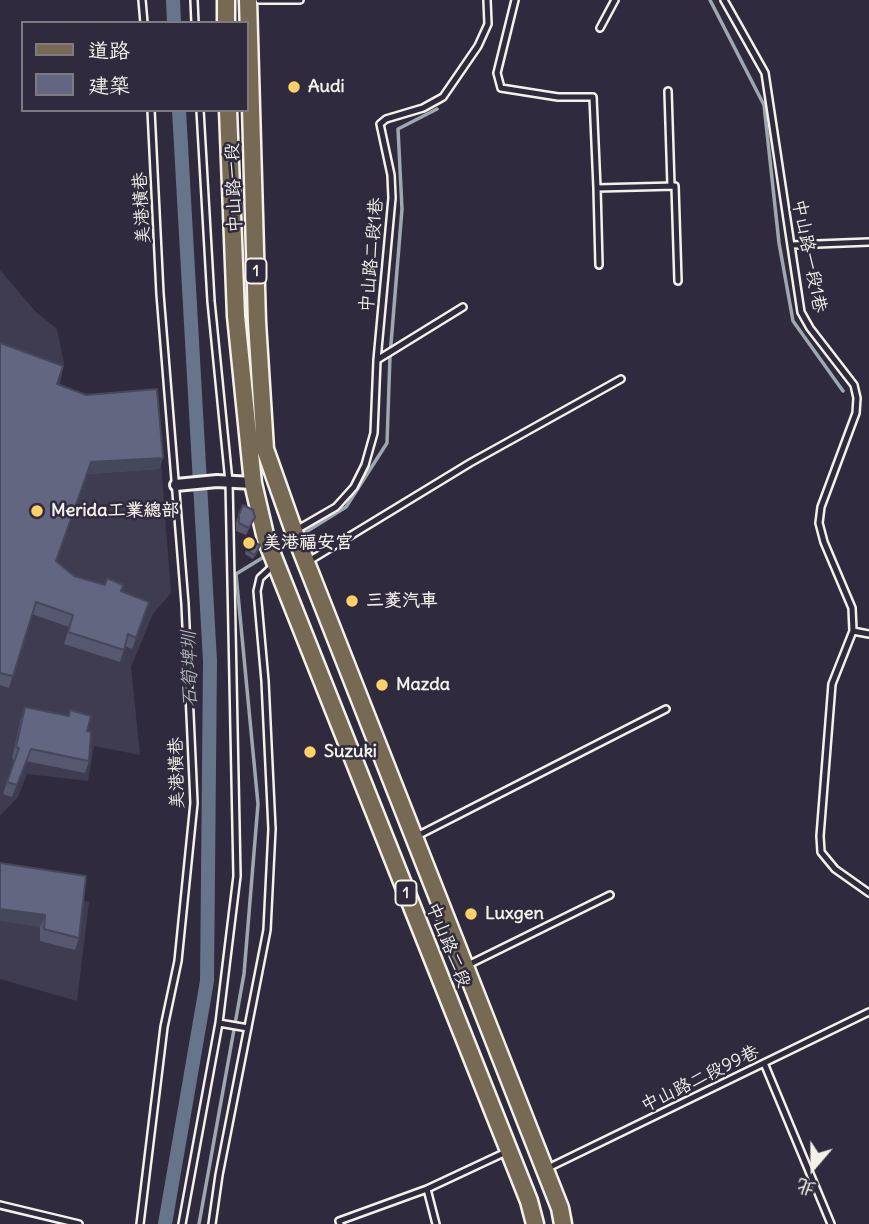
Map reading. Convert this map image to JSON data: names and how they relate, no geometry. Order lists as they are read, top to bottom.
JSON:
{
  "streets": {
    "main road": ["中山路一段", "1", "中山路二段"],
    "lane": [
      "美港橫巷",
      "中山路二段1巷",
      "中山路一段1巷",
      "中山路二段99巷"
    ]
  },
  "crossings": [
    ["中山路一段", "中山路二段1巷"],
    ["中山路一段", "1"],
    ["中山路一段", "中山路二段"],
    ["中山路二段1巷", "1"],
    ["1", "中山路二段"],
    ["中山路二段", "中山路二段99巷"]
  ],
  "water": ["石筍埤圳"],
  "places": [
    "Audi",
    "Merida工業總部",
    "美港福安宮",
    "三菱汽車",
    "Mazda",
    "Suzuki",
    "Luxgen"
  ],
  "legend": ["道路", "建築"],
  "north": "bottom"
}
